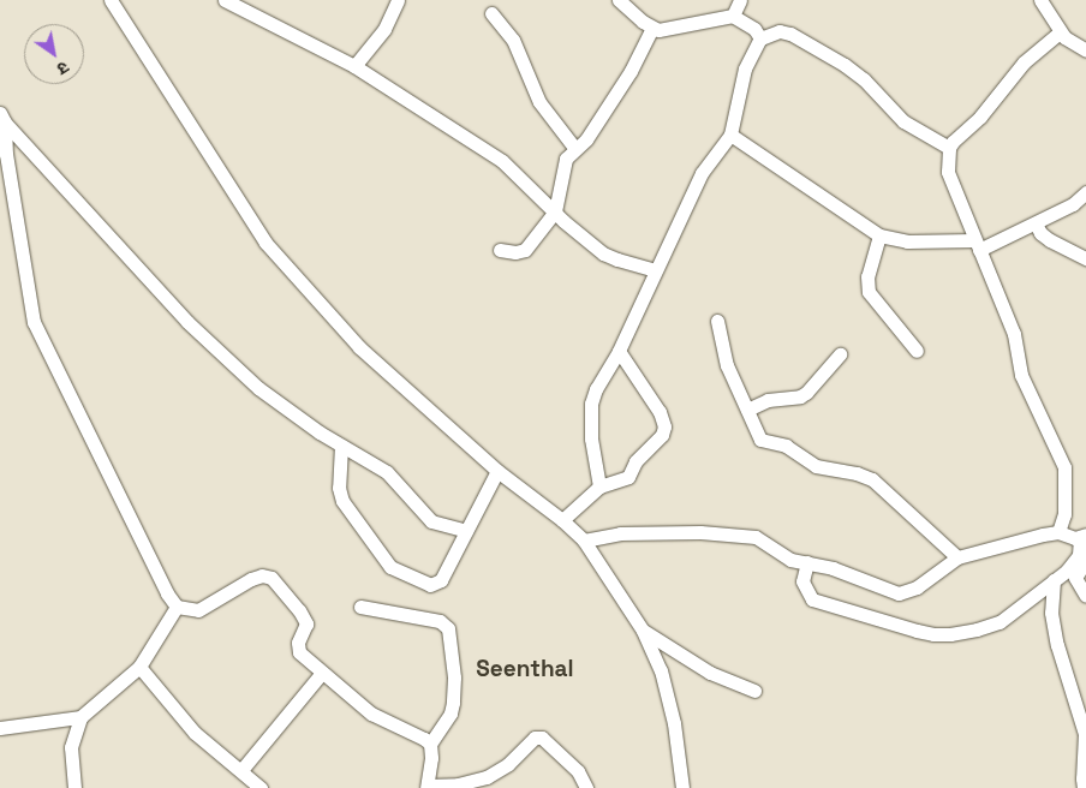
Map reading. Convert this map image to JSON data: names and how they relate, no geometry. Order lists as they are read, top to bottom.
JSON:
{
  "districts": ["Seenthal"],
  "north": "bottom right"
}
